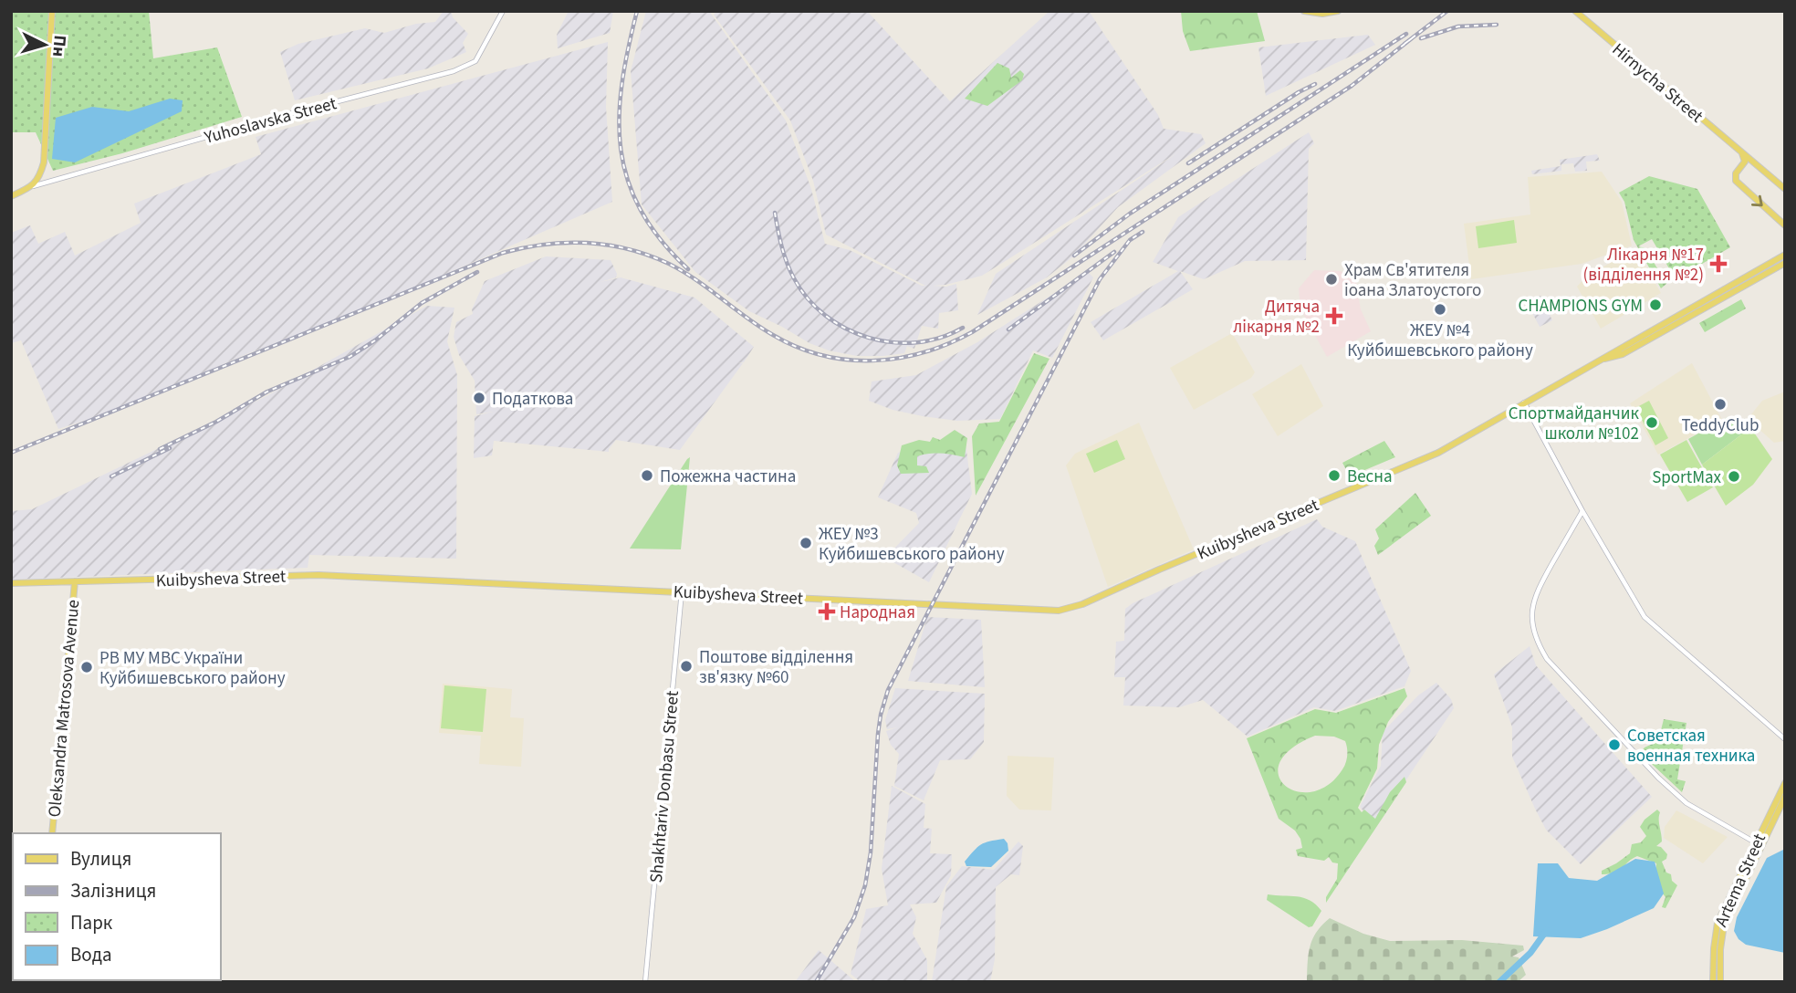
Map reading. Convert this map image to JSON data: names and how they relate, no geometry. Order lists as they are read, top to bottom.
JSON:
{
  "streets": {
    "main road": [
      "Hirnycha Street",
      "Yuhoslavska Street",
      "Kuibysheva Street",
      "Oleksandra Matrosova Avenue",
      "Artema Street"
    ],
    "street": ["Shakhtariv Donbasu Street"]
  },
  "crossings": [
    ["Kuibysheva Street", "Oleksandra Matrosova Avenue"],
    ["Kuibysheva Street", "Shakhtariv Donbasu Street"]
  ],
  "places": {
    "health": ["Лікарня №17 (відділення №2)", "Дитяча лікарня №2", "Народная"],
    "other": [
      "Храм Св'ятителя іоана Златоустого",
      "CHAMPIONS GYM",
      "ЖЕУ №4 Куйбишевського району",
      "Податкова",
      "TeddyClub",
      "Спортмайданчик школи №102",
      "Пожежна частина",
      "Весна",
      "SportMax",
      "ЖЕУ №3 Куйбишевського району",
      "Поштове відділення зв'язку №60",
      "РВ МУ МВС України Куйбишевського району",
      "Советская военная техника"
    ]
  },
  "legend": [
    "Вулиця",
    "Залізниця",
    "Парк",
    "Вода"
  ],
  "north": "right"
}
